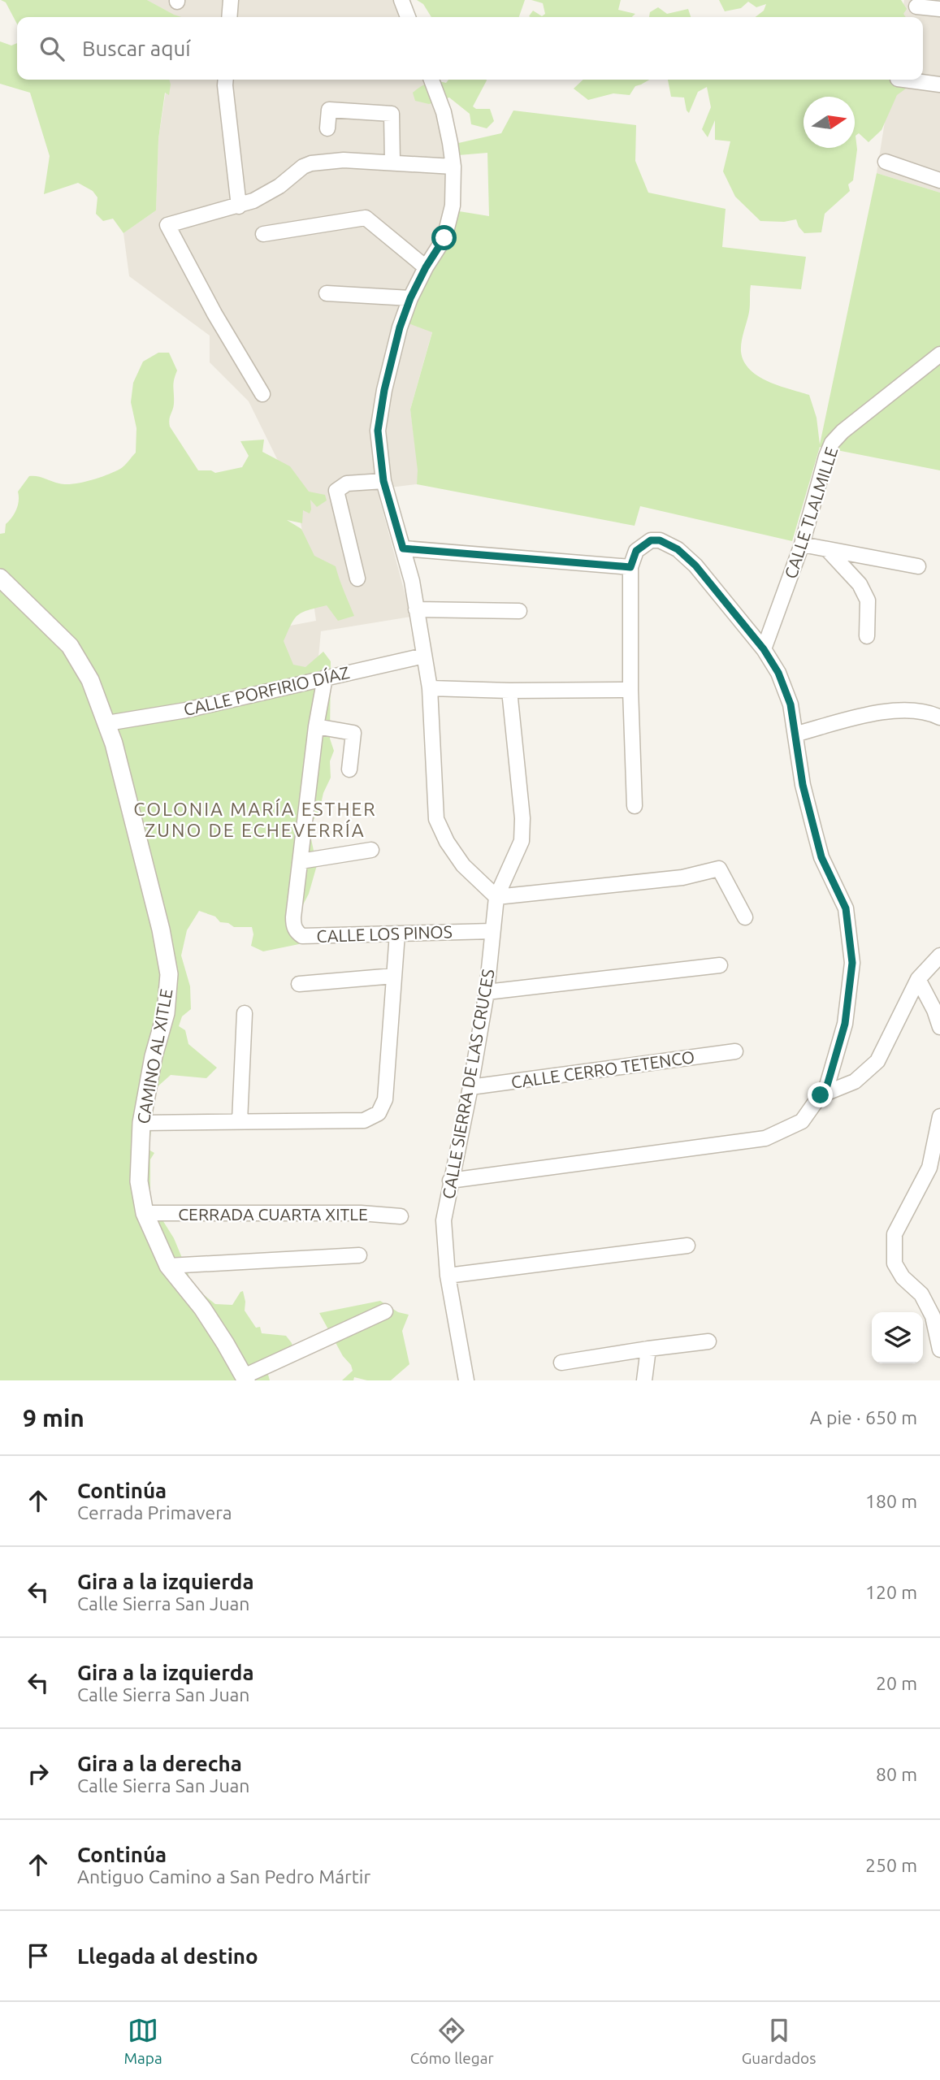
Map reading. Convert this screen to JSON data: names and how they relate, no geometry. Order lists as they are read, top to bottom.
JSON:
{
  "streets": {
    "street": [
      "CALLE TLALMILLE",
      "CALLE PORFIRIO DÍAZ",
      "CALLE LOS PINOS",
      "CAMINO AL XITLE",
      "CALLE CERRO TETENCO",
      "CALLE SIERRA DE LAS CRUCES",
      "CERRADA CUARTA XITLE"
    ]
  },
  "crossings": [
    ["CALLE PORFIRIO DÍAZ", "CALLE LOS PINOS"],
    ["CALLE PORFIRIO DÍAZ", "CAMINO AL XITLE"],
    ["CALLE LOS PINOS", "CALLE SIERRA DE LAS CRUCES"],
    ["CAMINO AL XITLE", "CERRADA CUARTA XITLE"],
    ["CALLE CERRO TETENCO", "CALLE SIERRA DE LAS CRUCES"]
  ],
  "districts": ["COLONIA MARÍA ESTHER ZUNO DE ECHEVERRÍA"],
  "north": "right",
  "page": {
    "search": "Buscar aquí",
    "heading": ["9 min", "A pie · 650 m"],
    "list": [
      ["Continúa", "Cerrada Primavera", "180 m"],
      ["Gira a la izquierda", "Calle Sierra San Juan", "120 m"],
      ["Gira a la izquierda", "Calle Sierra San Juan", "20 m"],
      ["Gira a la derecha", "Calle Sierra San Juan", "80 m"],
      ["Continúa", "Antiguo Camino a San Pedro Mártir", "250 m"],
      "Llegada al destino"
    ],
    "nav": ["Mapa", "Cómo llegar", "Guardados"]
  }
}
